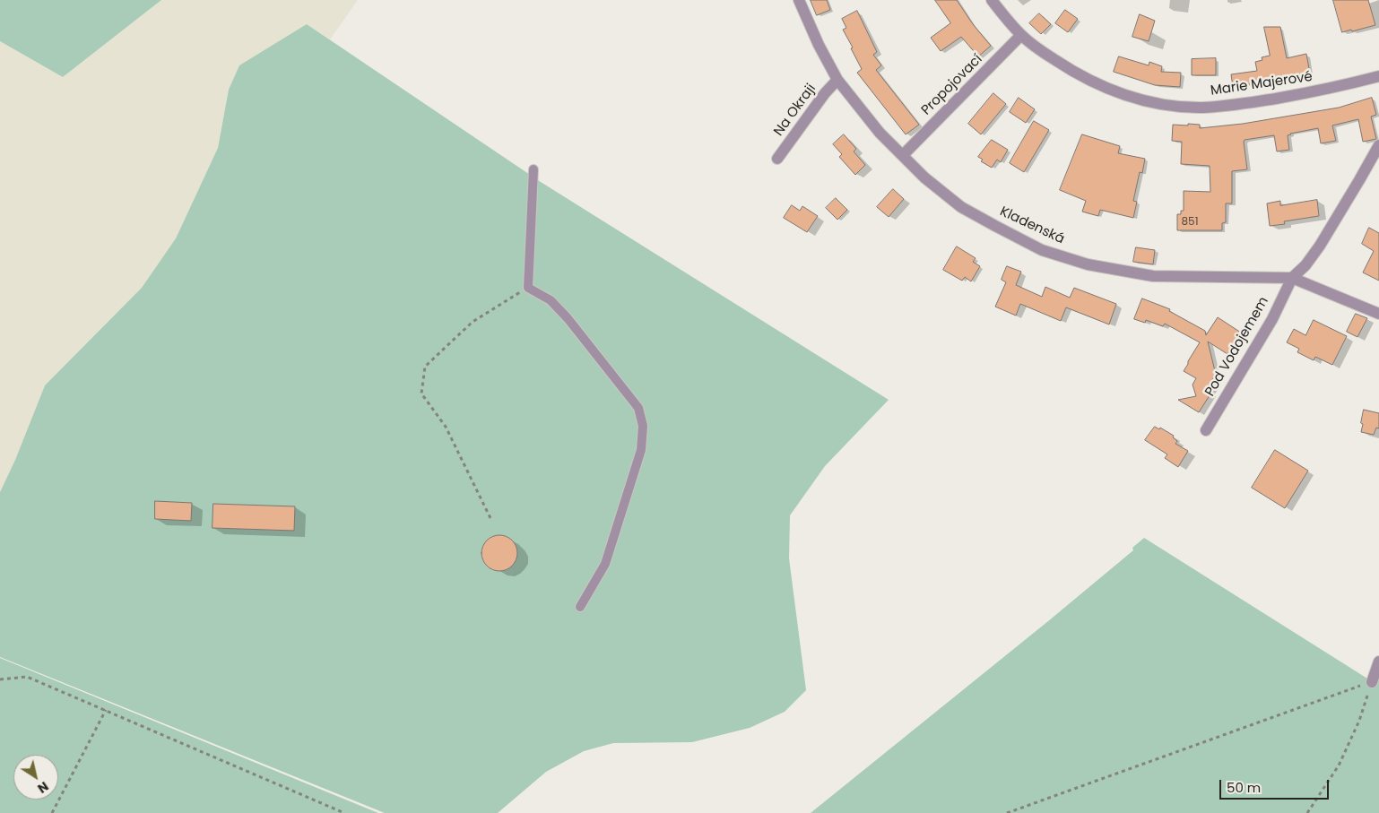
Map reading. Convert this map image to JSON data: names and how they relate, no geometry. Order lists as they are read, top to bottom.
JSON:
{
  "streets": {
    "street": [
      "Marie Majerové",
      "Propojovací",
      "Na Okraji",
      "Kladenská",
      "Pod Vodojemem"
    ]
  },
  "crossings": [
    ["Marie Majerové", "Propojovací"],
    ["Propojovací", "Kladenská"],
    ["Na Okraji", "Kladenská"],
    ["Kladenská", "Pod Vodojemem"]
  ],
  "house_numbers": ["851"],
  "scale_bar": "50 m",
  "north": "bottom right"
}
